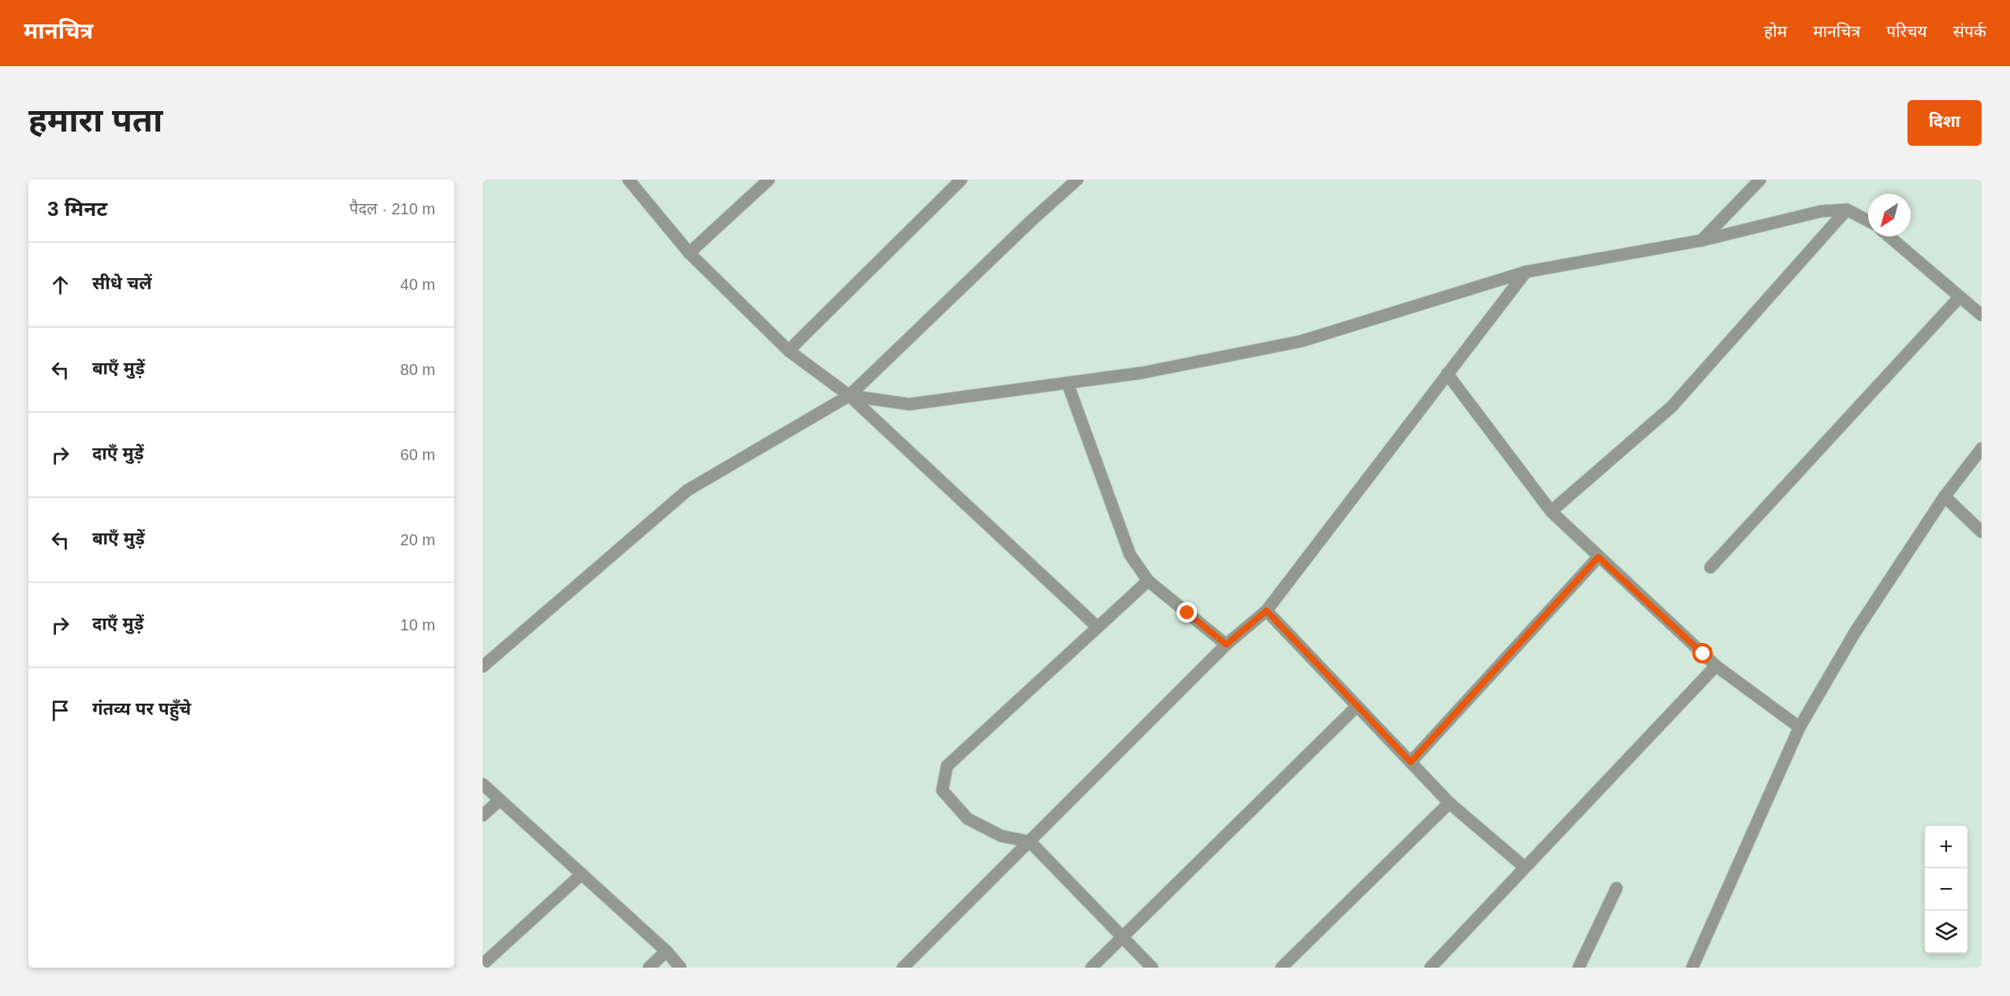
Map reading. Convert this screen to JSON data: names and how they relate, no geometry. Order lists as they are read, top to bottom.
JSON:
{
  "north": "bottom left",
  "page": {
    "header": "मानचित्र",
    "nav": [
      "होम",
      "मानचित्र",
      "परिचय",
      "संपर्क"
    ],
    "buttons": "दिशा",
    "title": "हमारा पता",
    "heading": ["3 मिनट", "पैदल · 210 m"],
    "list": [
      ["सीधे चलें", "40 m"],
      ["बाएँ मुड़ें", "80 m"],
      ["दाएँ मुड़ें", "60 m"],
      ["बाएँ मुड़ें", "20 m"],
      ["दाएँ मुड़ें", "10 m"],
      "गंतव्य पर पहुँचे"
    ],
    "map_buttons": ["+", "−"]
  }
}
